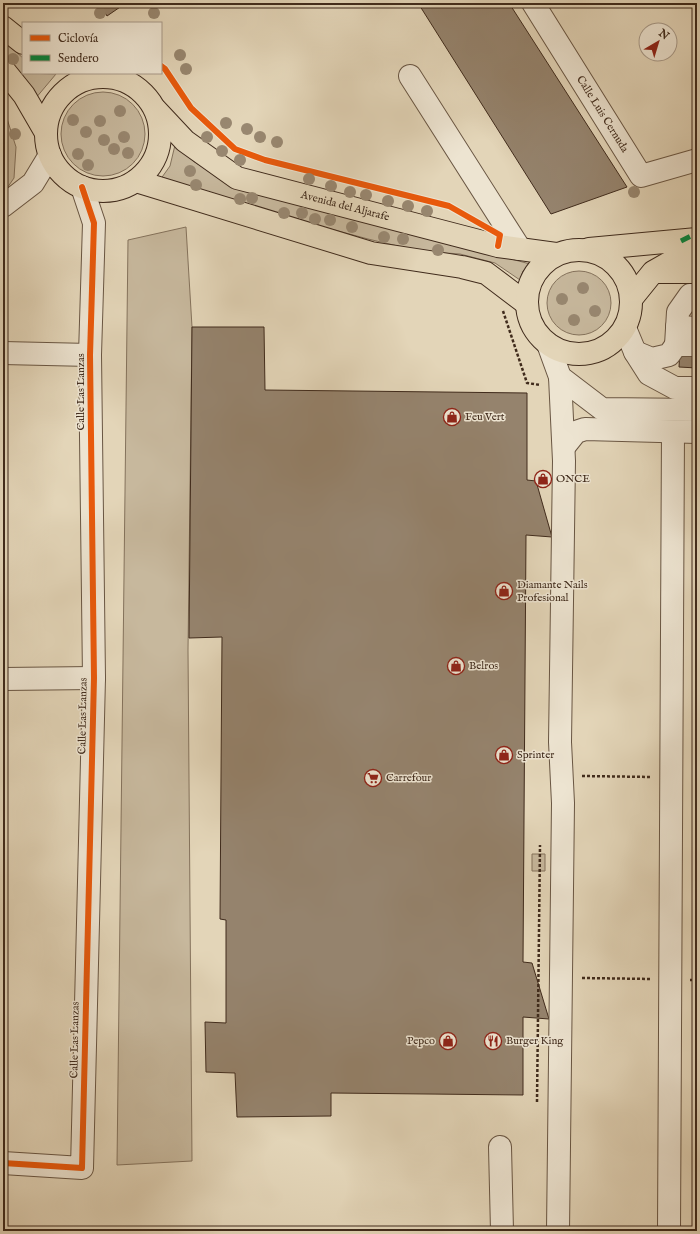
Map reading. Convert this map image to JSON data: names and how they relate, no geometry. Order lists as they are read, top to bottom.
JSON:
{
  "streets": {
    "main road": ["Avenida del Aljarafe"],
    "street": ["Calle Luis Cernuda", "Calle Las Lanzas"]
  },
  "crossings": [
    ["Avenida del Aljarafe", "Calle Las Lanzas"]
  ],
  "places": {
    "shop": [
      "Feu Vert",
      "ONCE",
      "Diamante Nails Profesional",
      "Belros",
      "Sprinter",
      "Pepco"
    ],
    "supermarket": ["Carrefour"],
    "restaurant": ["Burger King"]
  },
  "legend": ["Ciclovía", "Sendero"],
  "north": "top right"
}
